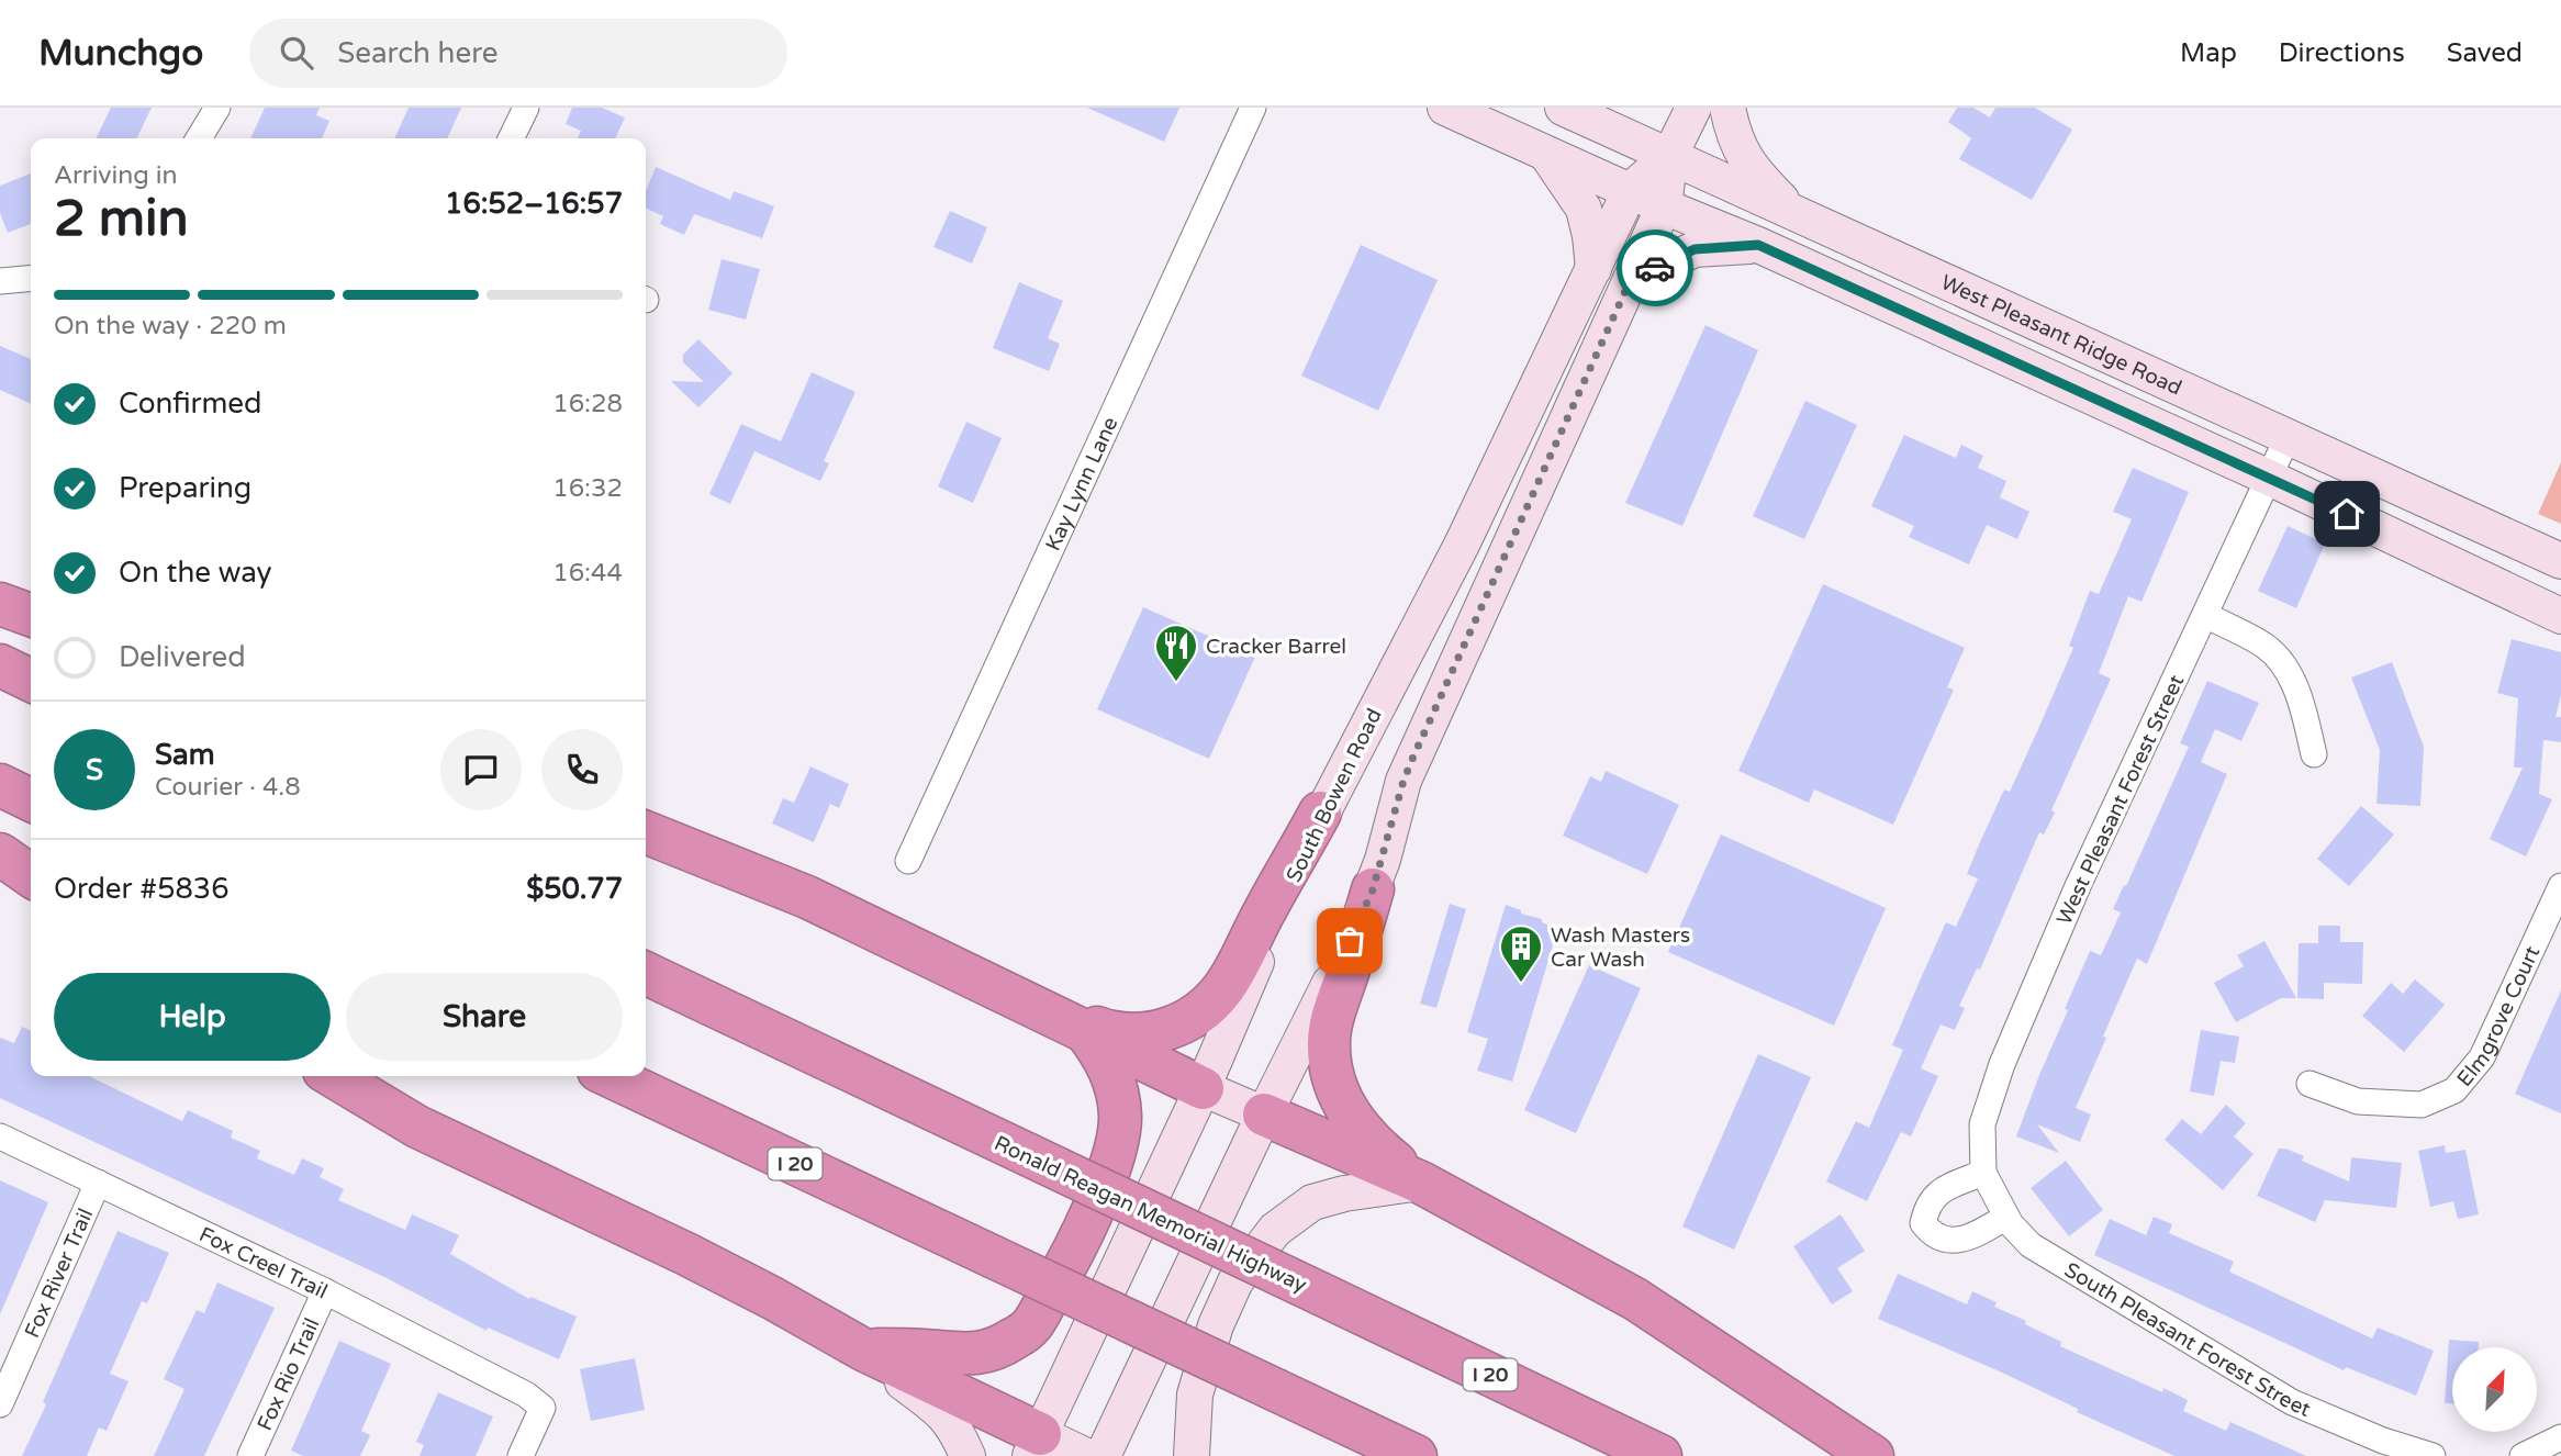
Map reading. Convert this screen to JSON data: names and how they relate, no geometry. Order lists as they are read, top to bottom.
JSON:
{
  "streets": {
    "highway": ["I 20", "Ronald Reagan Memorial Highway"],
    "main road": ["West Pleasant Ridge Road", "South Bowen Road"],
    "street": [
      "Kay Lynn Lane",
      "West Pleasant Forest Street",
      "Elmgrove Court",
      "Fox Creel Trail",
      "Fox River Trail",
      "South Pleasant Forest Street",
      "Fox Rio Trail"
    ]
  },
  "crossings": [
    ["West Pleasant Ridge Road", "South Bowen Road"],
    ["West Pleasant Ridge Road", "West Pleasant Forest Street"],
    ["West Pleasant Forest Street", "South Pleasant Forest Street"],
    ["Fox Creel Trail", "Fox River Trail"],
    ["Fox Creel Trail", "Fox Rio Trail"]
  ],
  "places": {
    "restaurant": ["Cracker Barrel"],
    "building": ["Wash Masters Car Wash"]
  },
  "north": "top right",
  "page": {
    "header": "Munchgo",
    "search": "Search here",
    "nav": ["Map", "Directions", "Saved"],
    "heading": ["2 min", "Arriving in", "16:52–16:57"],
    "panel": [
      "Sam",
      "Courier · 4.8",
      "Order #5836",
      "$50.77"
    ],
    "bar": "On the way · 220 m",
    "list": [
      ["Confirmed", "16:28"],
      ["Preparing", "16:32"],
      ["On the way", "16:44"],
      "Delivered"
    ],
    "round": "S",
    "buttons": ["Help", "Share"]
  }
}
